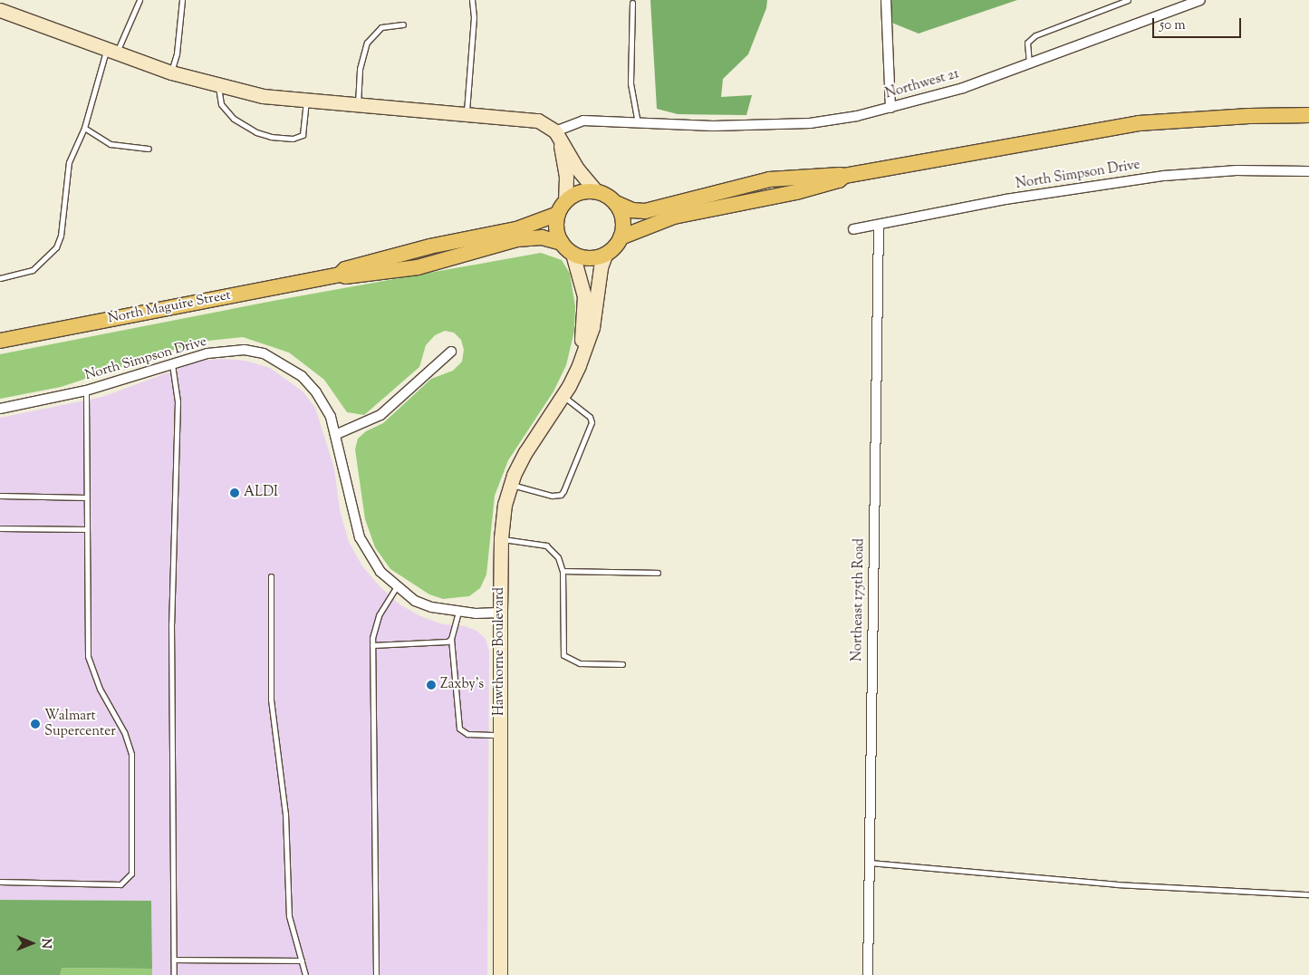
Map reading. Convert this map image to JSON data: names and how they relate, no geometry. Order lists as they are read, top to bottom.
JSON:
{
  "streets": {
    "main road": ["North Maguire Street"],
    "street": [
      "Northwest 21",
      "North Simpson Drive",
      "Northeast 175th Road",
      "Hawthorne Boulevard"
    ]
  },
  "crossings": [
    ["North Simpson Drive", "Northeast 175th Road"],
    ["North Simpson Drive", "Hawthorne Boulevard"],
    ["North Maguire Street", "Hawthorne Boulevard"]
  ],
  "places": ["ALDI", "Zaxby's", "Walmart Supercenter"],
  "scale_bar": "50 m",
  "north": "right"
}
